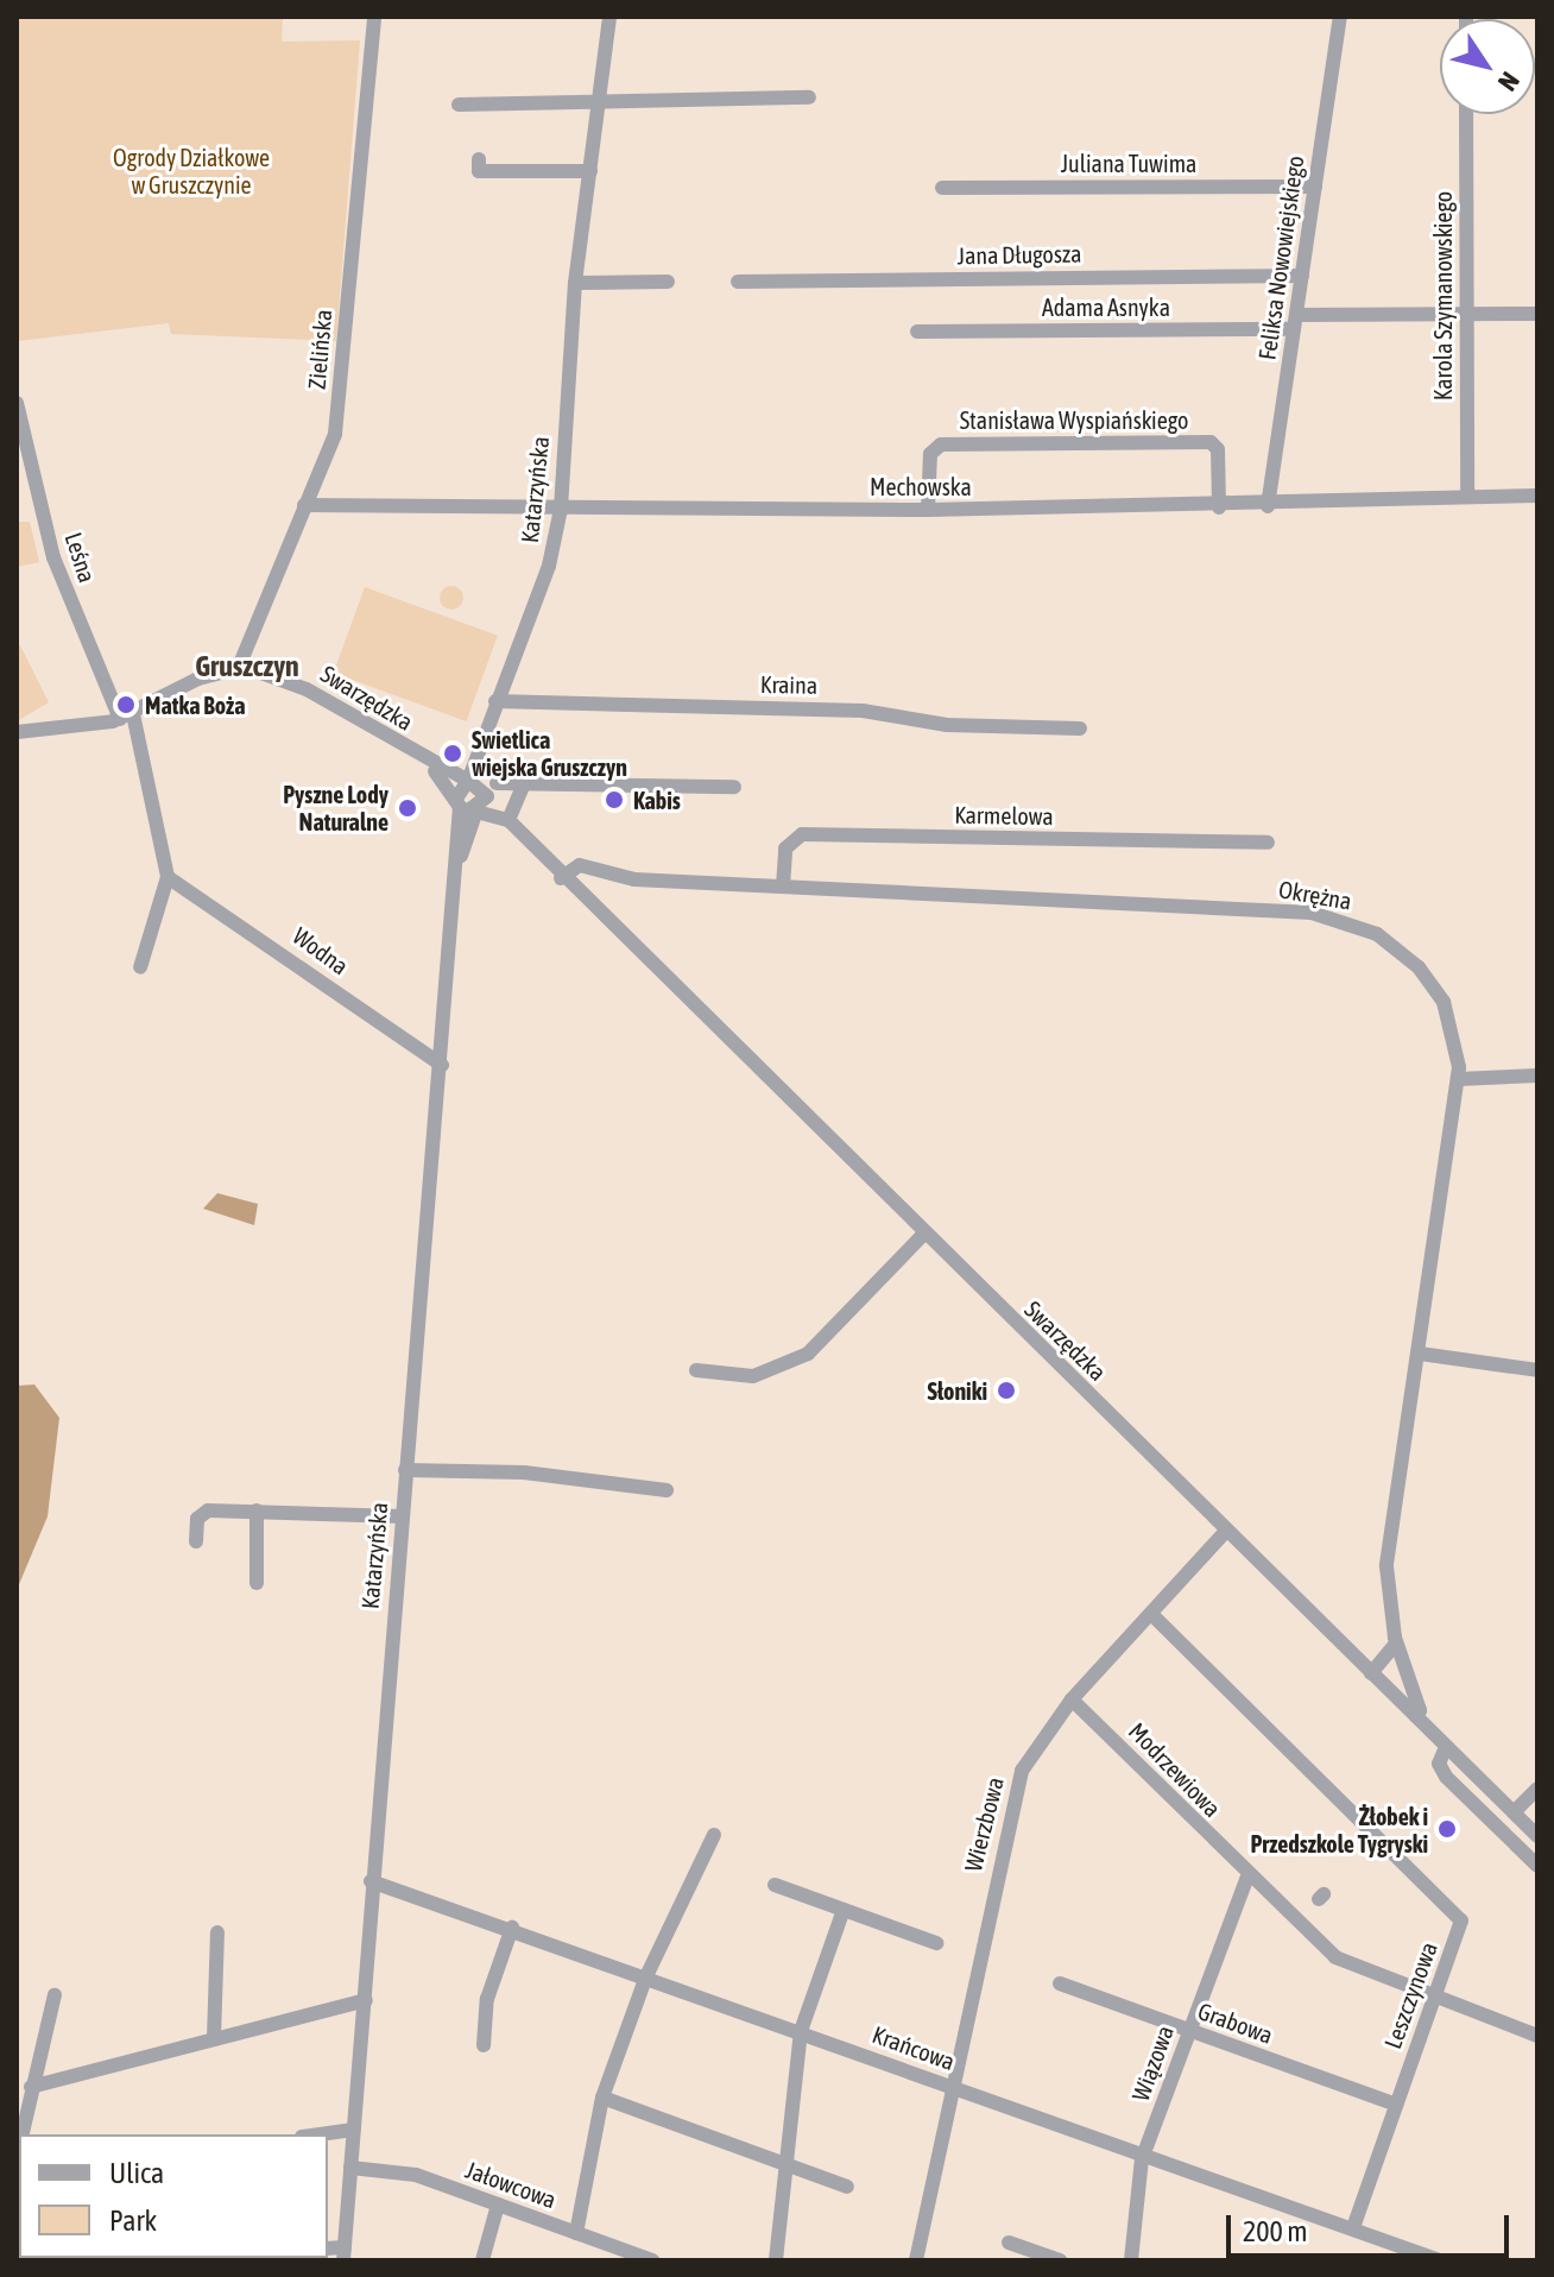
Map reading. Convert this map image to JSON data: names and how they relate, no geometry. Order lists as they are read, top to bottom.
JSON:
{
  "streets": {
    "street": [
      "Juliana Tuwima",
      "Jana Długosza",
      "Feliksa Nowowiejskiego",
      "Karola Szymanowskiego",
      "Adama Asnyka",
      "Zielińska",
      "Stanisława Wyspiańskiego",
      "Mechowska",
      "Katarzyńska",
      "Leśna",
      "Kraina",
      "Swarzędzka",
      "Karmelowa",
      "Okrężna",
      "Wodna",
      "Modrzewiowa",
      "Wierzbowa",
      "Leszczynowa",
      "Grabowa",
      "Krańcowa",
      "Wiązowa",
      "Jałowcowa"
    ]
  },
  "crossings": [
    ["Juliana Tuwima", "Feliksa Nowowiejskiego"],
    ["Jana Długosza", "Feliksa Nowowiejskiego"],
    ["Feliksa Nowowiejskiego", "Adama Asnyka"],
    ["Feliksa Nowowiejskiego", "Mechowska"],
    ["Karola Szymanowskiego", "Adama Asnyka"],
    ["Karola Szymanowskiego", "Mechowska"],
    ["Zielińska", "Mechowska"],
    ["Zielińska", "Swarzędzka"],
    ["Stanisława Wyspiańskiego", "Mechowska"],
    ["Mechowska", "Katarzyńska"],
    ["Katarzyńska", "Kraina"],
    ["Katarzyńska", "Swarzędzka"],
    ["Katarzyńska", "Wodna"],
    ["Katarzyńska", "Krańcowa"],
    ["Katarzyńska", "Jałowcowa"],
    ["Leśna", "Wodna"],
    ["Swarzędzka", "Okrężna"],
    ["Swarzędzka", "Wierzbowa"],
    ["Karmelowa", "Okrężna"],
    ["Modrzewiowa", "Wierzbowa"],
    ["Modrzewiowa", "Leszczynowa"],
    ["Modrzewiowa", "Wiązowa"],
    ["Wierzbowa", "Leszczynowa"],
    ["Wierzbowa", "Krańcowa"],
    ["Leszczynowa", "Grabowa"],
    ["Leszczynowa", "Krańcowa"],
    ["Grabowa", "Wiązowa"],
    ["Krańcowa", "Wiązowa"]
  ],
  "districts": ["Gruszczyn"],
  "parks": ["Ogrody Działkowe w Gruszczynie"],
  "places": [
    "Matka Boża",
    "Swietlica wiejska Gruszczyn",
    "Kabis",
    "Pyszne Lody Naturalne",
    "Słoniki",
    "Żłobek i Przedszkole Tygryski"
  ],
  "legend": ["Ulica", "Park"],
  "scale_bar": "200 m",
  "north": "bottom right"
}
